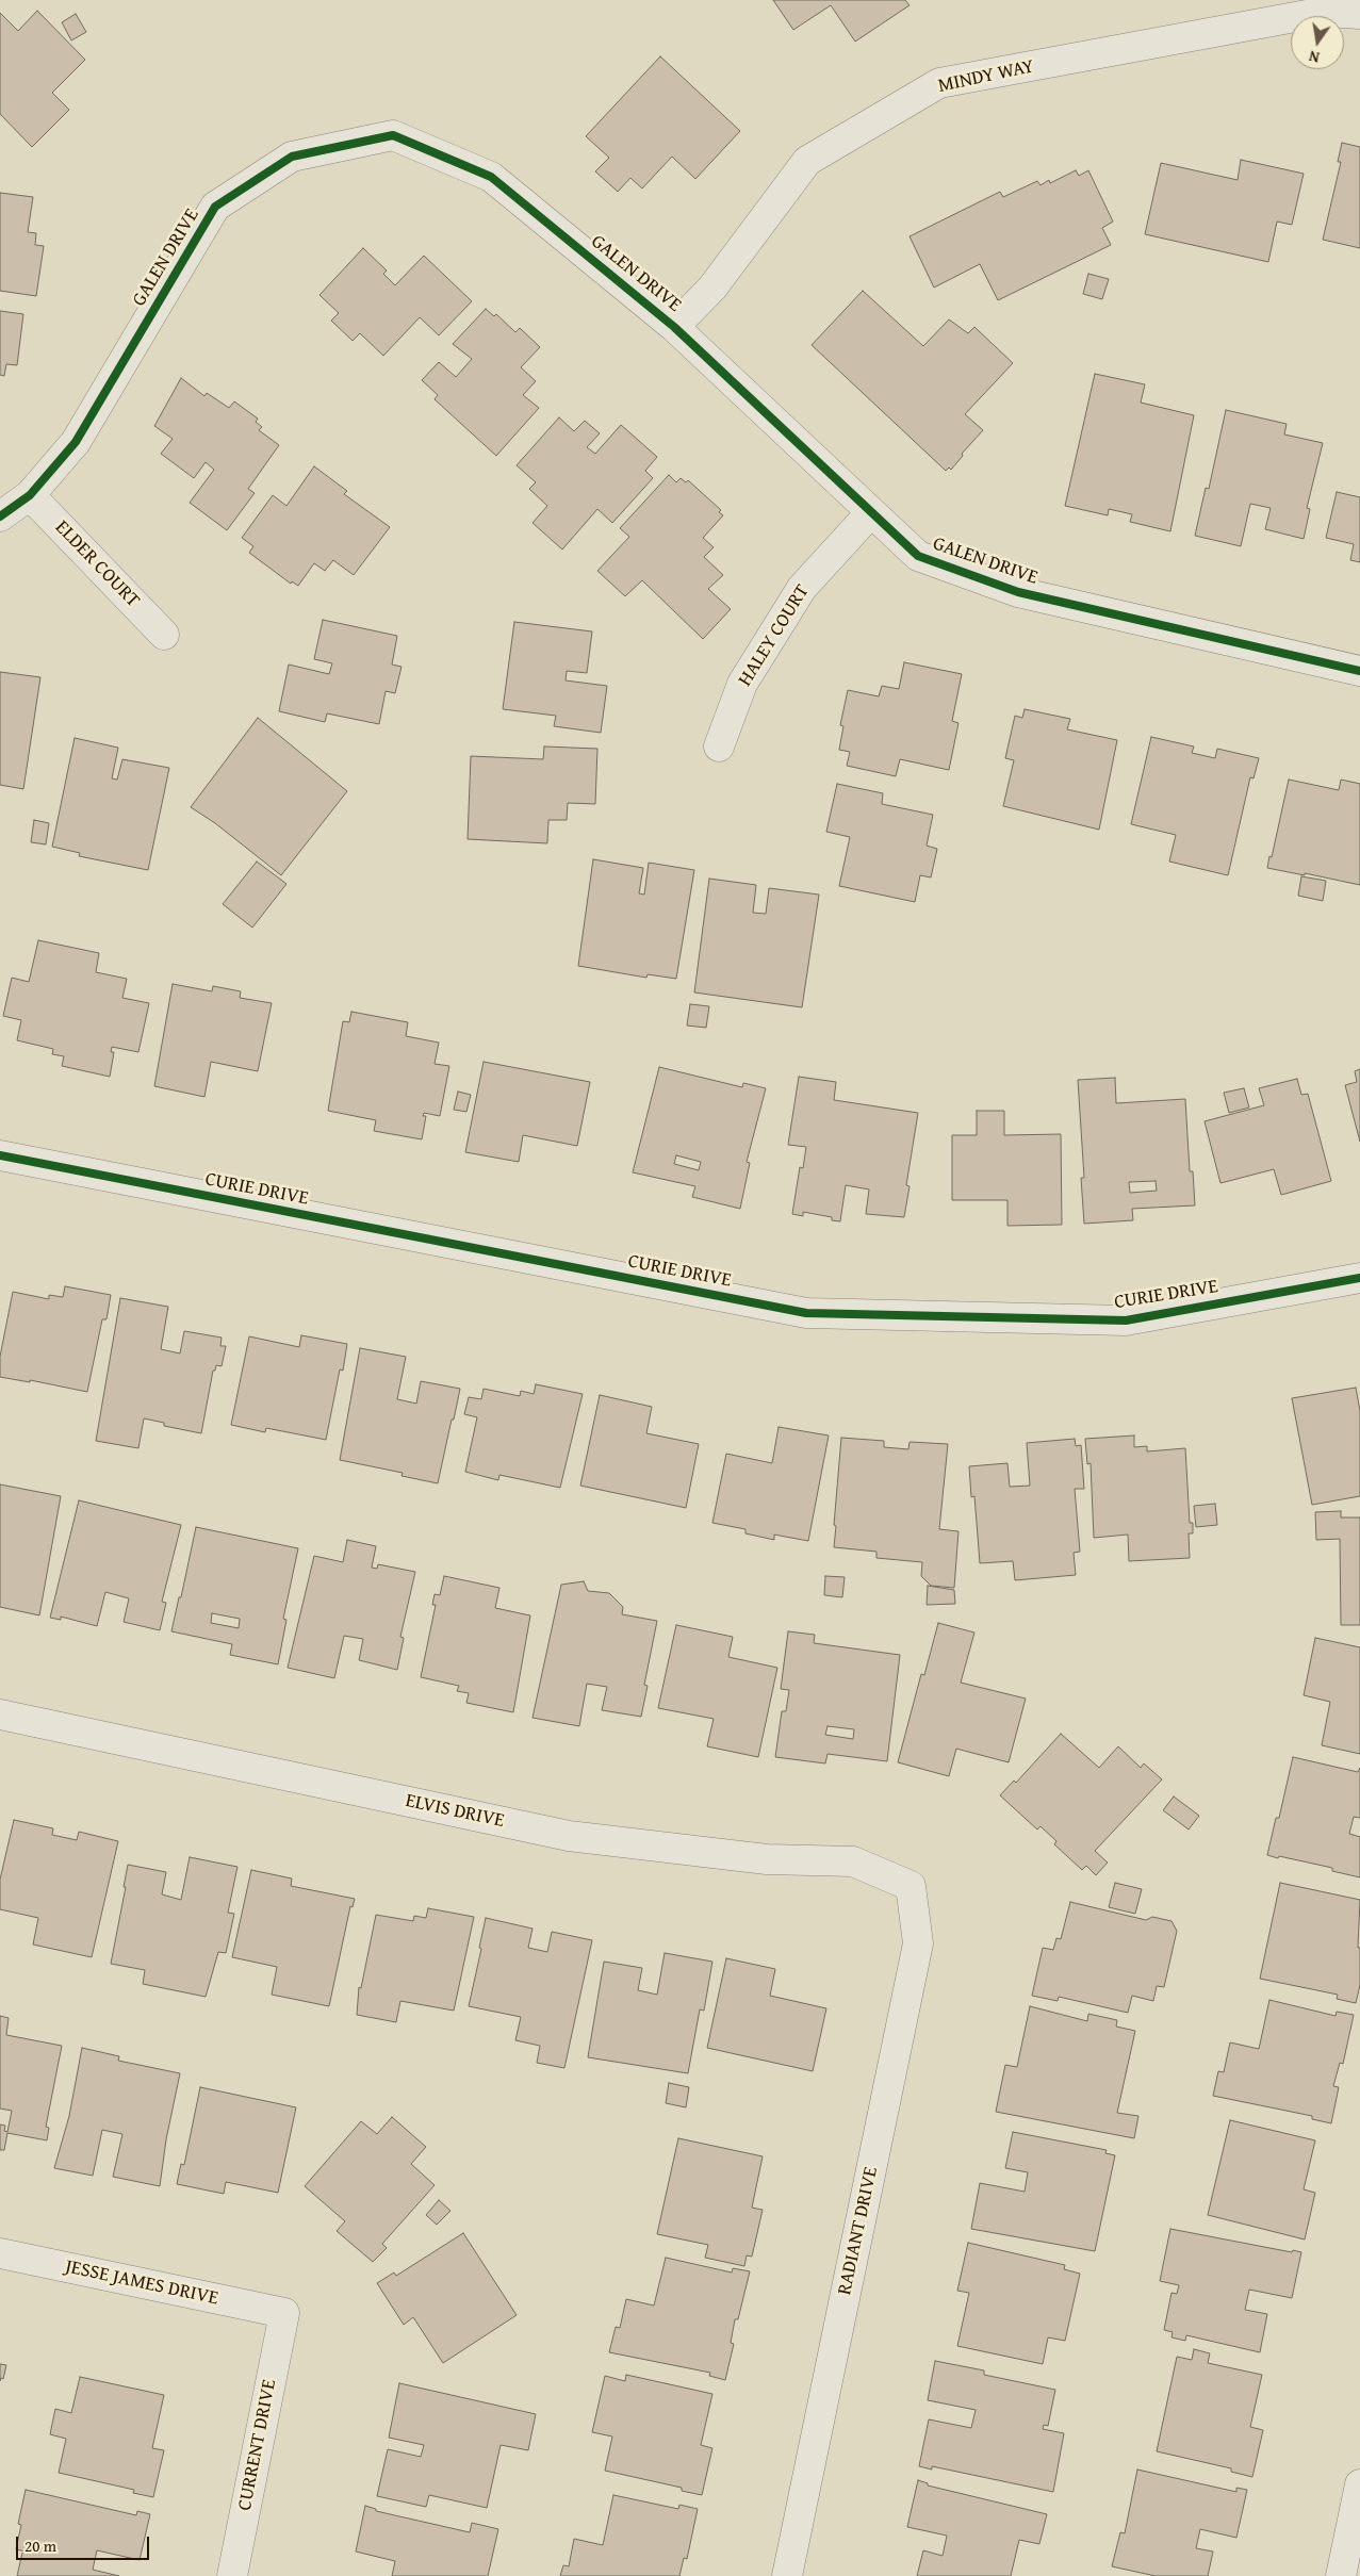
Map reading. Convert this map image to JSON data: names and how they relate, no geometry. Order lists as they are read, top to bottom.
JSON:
{
  "streets": {
    "street": [
      "MINDY WAY",
      "GALEN DRIVE",
      "ELDER COURT",
      "HALEY COURT",
      "CURIE DRIVE",
      "ELVIS DRIVE",
      "RADIANT DRIVE",
      "JESSE JAMES DRIVE",
      "CURRENT DRIVE"
    ]
  },
  "crossings": [
    ["MINDY WAY", "GALEN DRIVE"],
    ["GALEN DRIVE", "ELDER COURT"],
    ["GALEN DRIVE", "HALEY COURT"],
    ["ELVIS DRIVE", "RADIANT DRIVE"],
    ["JESSE JAMES DRIVE", "CURRENT DRIVE"]
  ],
  "scale_bar": "20 m",
  "north": "bottom"
}
